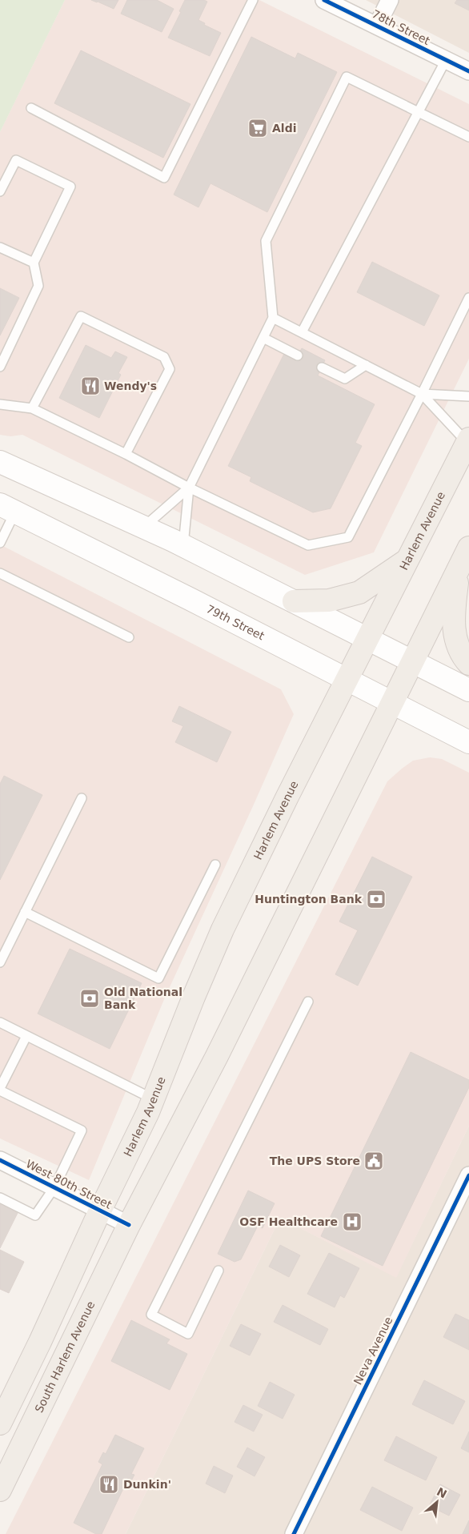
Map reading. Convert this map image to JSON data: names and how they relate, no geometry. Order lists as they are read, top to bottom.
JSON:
{
  "streets": {
    "main road": ["Harlem Avenue", "79th Street", "South Harlem Avenue"],
    "street": ["78th Street", "West 80th Street", "Neva Avenue"]
  },
  "crossings": [
    ["Harlem Avenue", "79th Street"],
    ["Harlem Avenue", "West 80th Street"],
    ["West 80th Street", "South Harlem Avenue"]
  ],
  "places": {
    "supermarket": ["Aldi"],
    "restaurant": ["Wendy's", "Dunkin'"],
    "bank": ["Huntington Bank", "Old National Bank"],
    "public building": ["The UPS Store"],
    "hospital": ["OSF Healthcare"]
  },
  "north": "top right"
}
